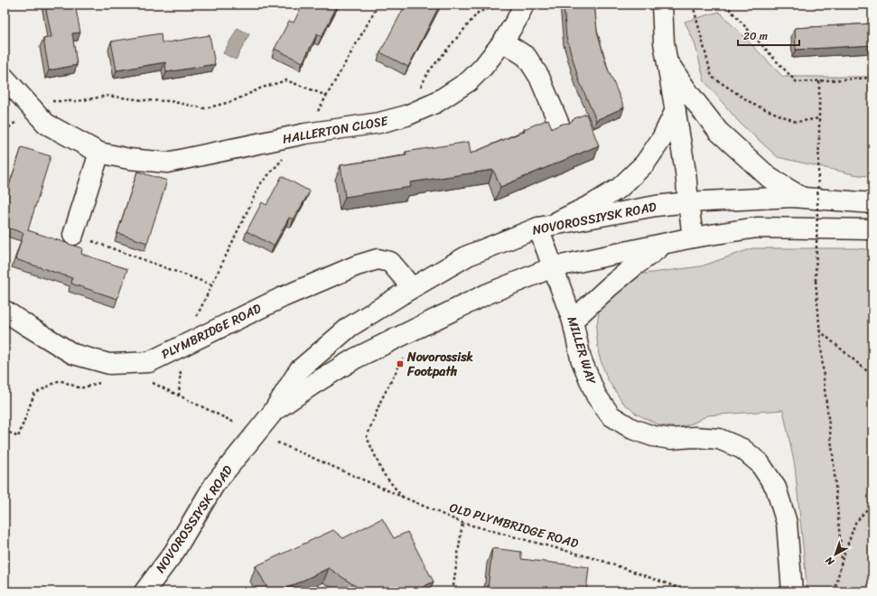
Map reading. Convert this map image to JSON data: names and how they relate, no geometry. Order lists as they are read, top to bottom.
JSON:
{
  "streets": {
    "street": [
      "HALLERTON CLOSE",
      "NOVOROSSIYSK ROAD",
      "PLYMBRIDGE ROAD",
      "MILLER WAY"
    ],
    "path": ["OLD PLYMBRIDGE ROAD"]
  },
  "crossings": [
    ["NOVOROSSIYSK ROAD", "PLYMBRIDGE ROAD"],
    ["NOVOROSSIYSK ROAD", "MILLER WAY"]
  ],
  "places": {
    "transit": ["Novorossisk Footpath"]
  },
  "scale_bar": "20 m",
  "north": "bottom left"
}
